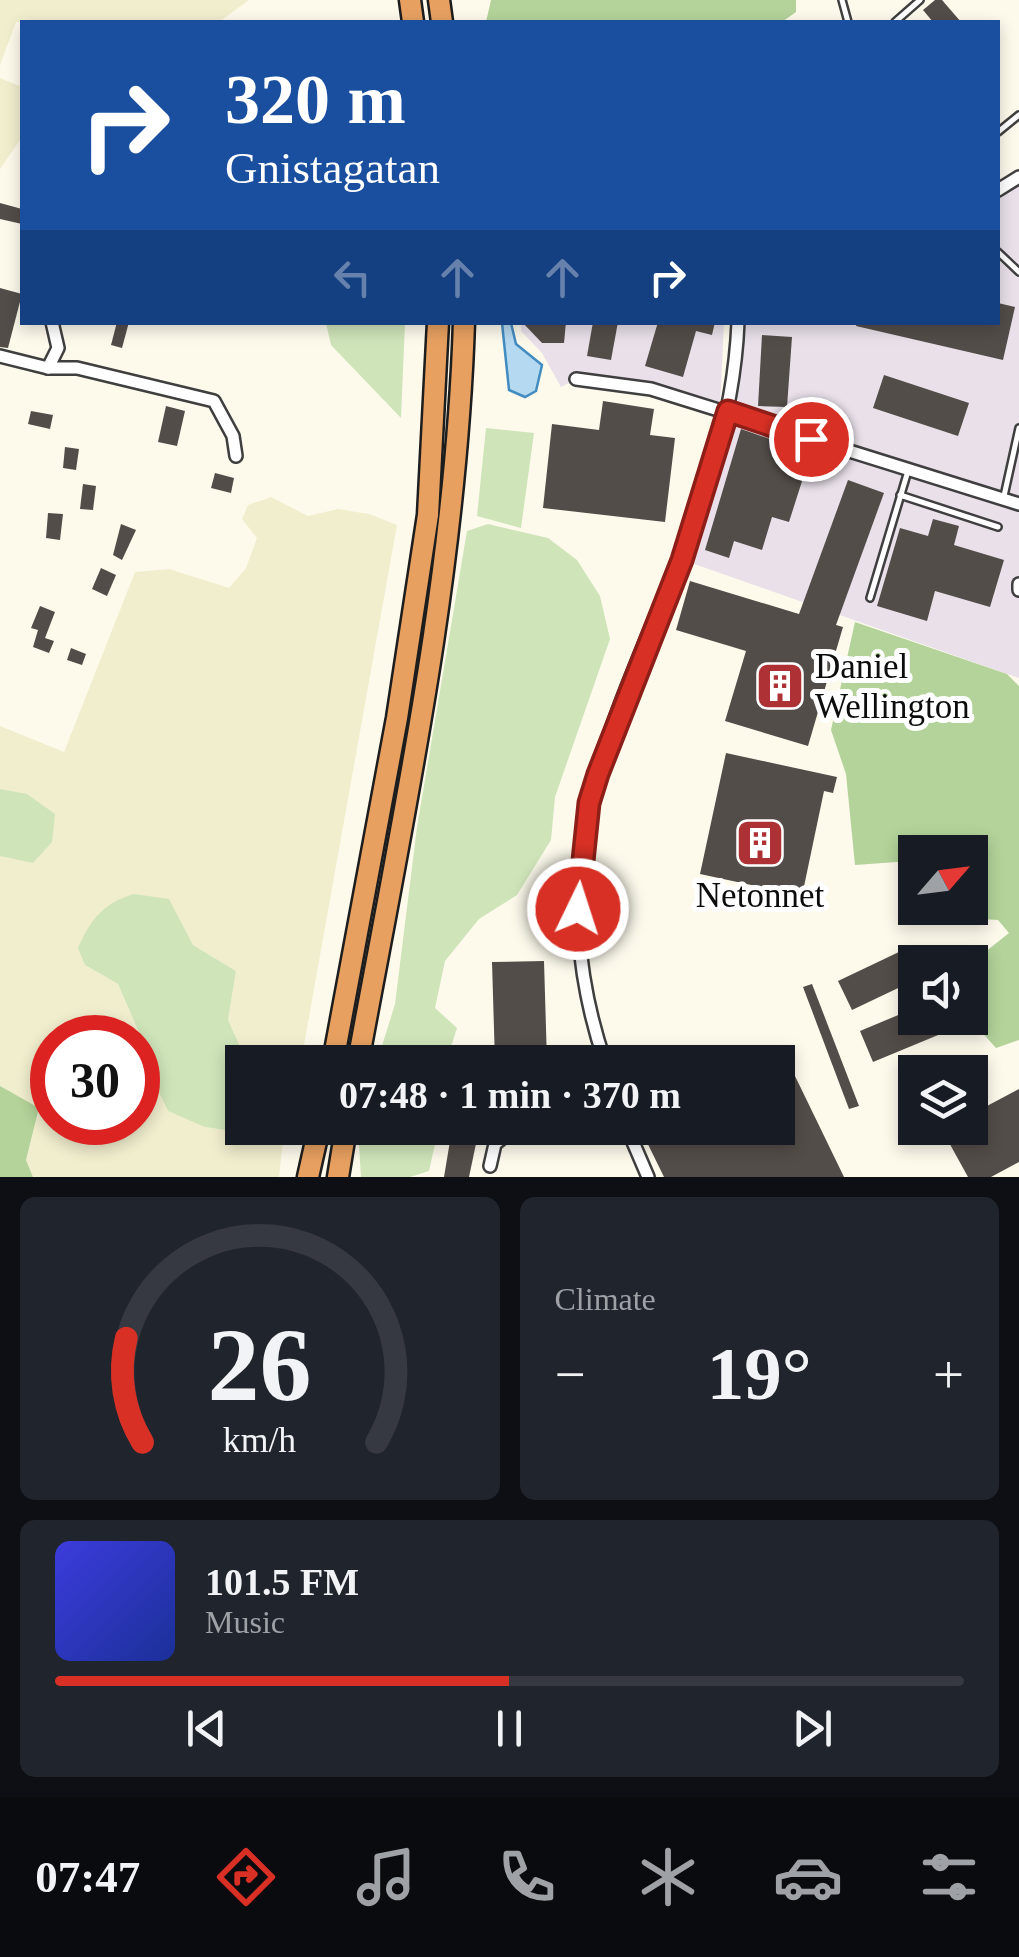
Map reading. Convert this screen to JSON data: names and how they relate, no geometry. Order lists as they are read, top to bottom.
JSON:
{
  "places": {
    "building": ["Daniel Wellington", "Netonnet"]
  },
  "north": "top right",
  "page": {
    "turn": ["320 m", "Gnistagatan"],
    "limit": "30",
    "trip": "07:48 · 1 min · 370 m",
    "tile": "Climate",
    "heat": ["−", "19°", "+"],
    "song": ["101.5 FM", "Music"],
    "tabs": "07:47",
    "gauge": ["26", "km/h"]
  }
}
